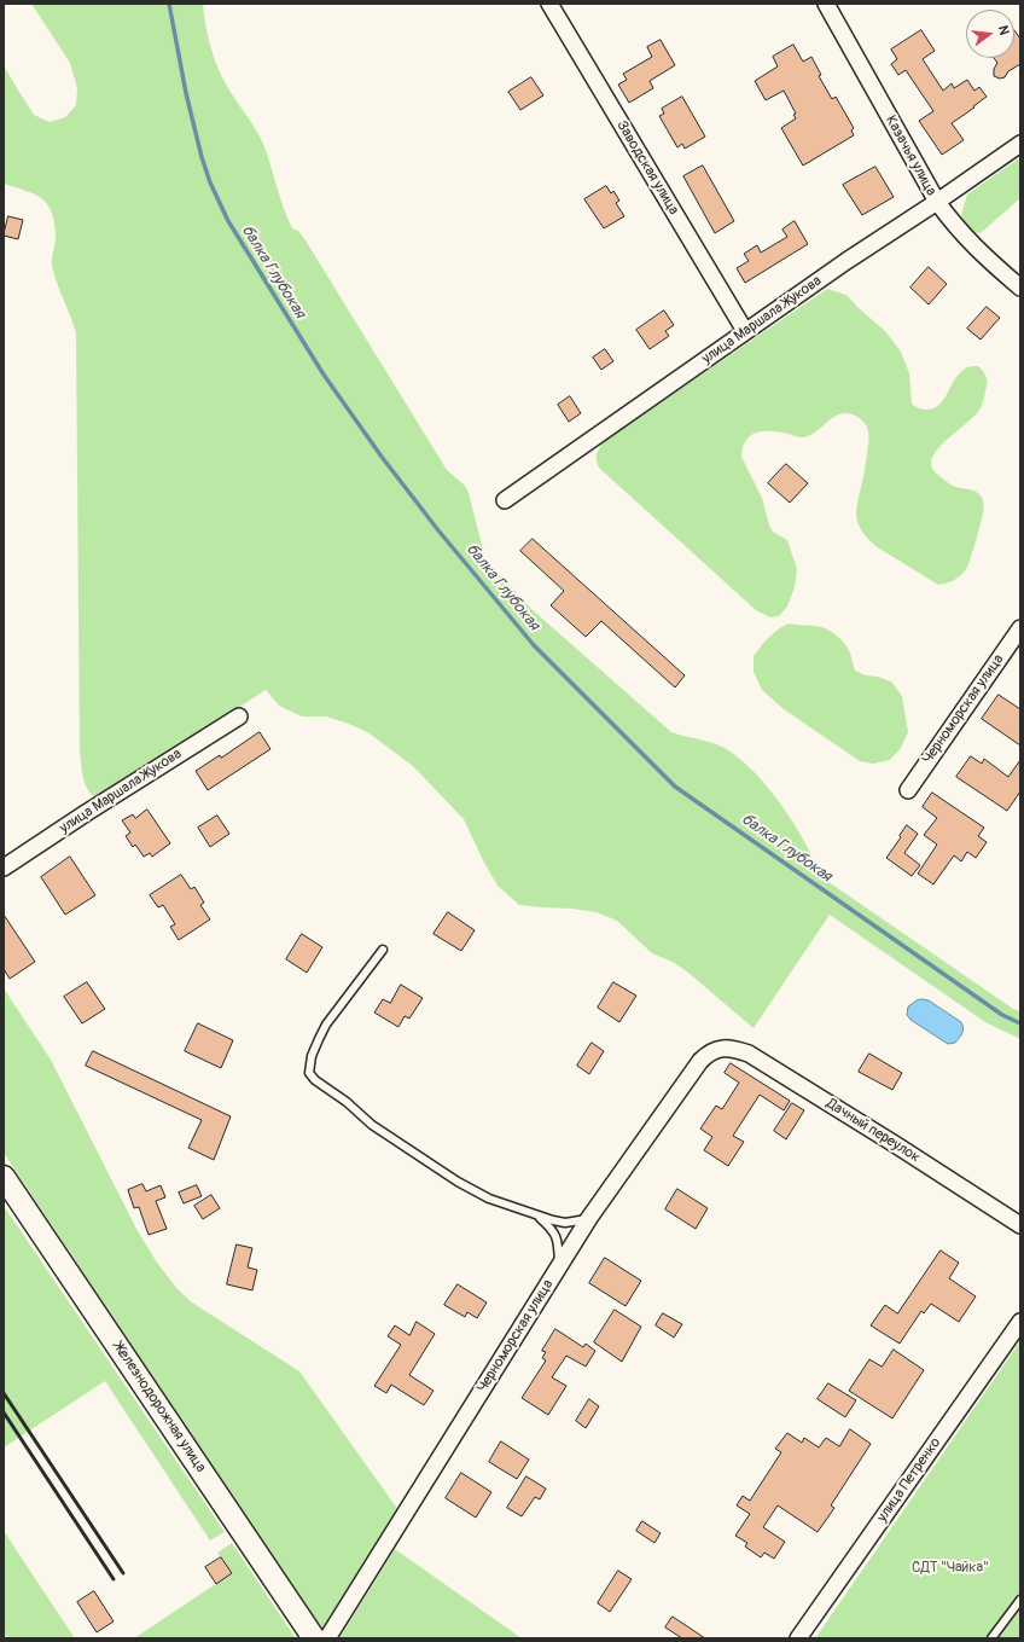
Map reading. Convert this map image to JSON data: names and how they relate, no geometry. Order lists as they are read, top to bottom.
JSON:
{
  "streets": {
    "main road": ["Железнодорожная улица"],
    "street": [
      "Казачья улица",
      "Заводская улица",
      "улица Маршала Жукова",
      "Черноморская улица",
      "Дачный переулок",
      "улица Петренко"
    ]
  },
  "crossings": [
    ["Казачья улица", "улица Маршала Жукова"],
    ["Заводская улица", "улица Маршала Жукова"],
    ["Черноморская улица", "Дачный переулок"]
  ],
  "water": ["балка Глубокая"],
  "parks": ["СДТ \"Чайка\""],
  "north": "right"
}
